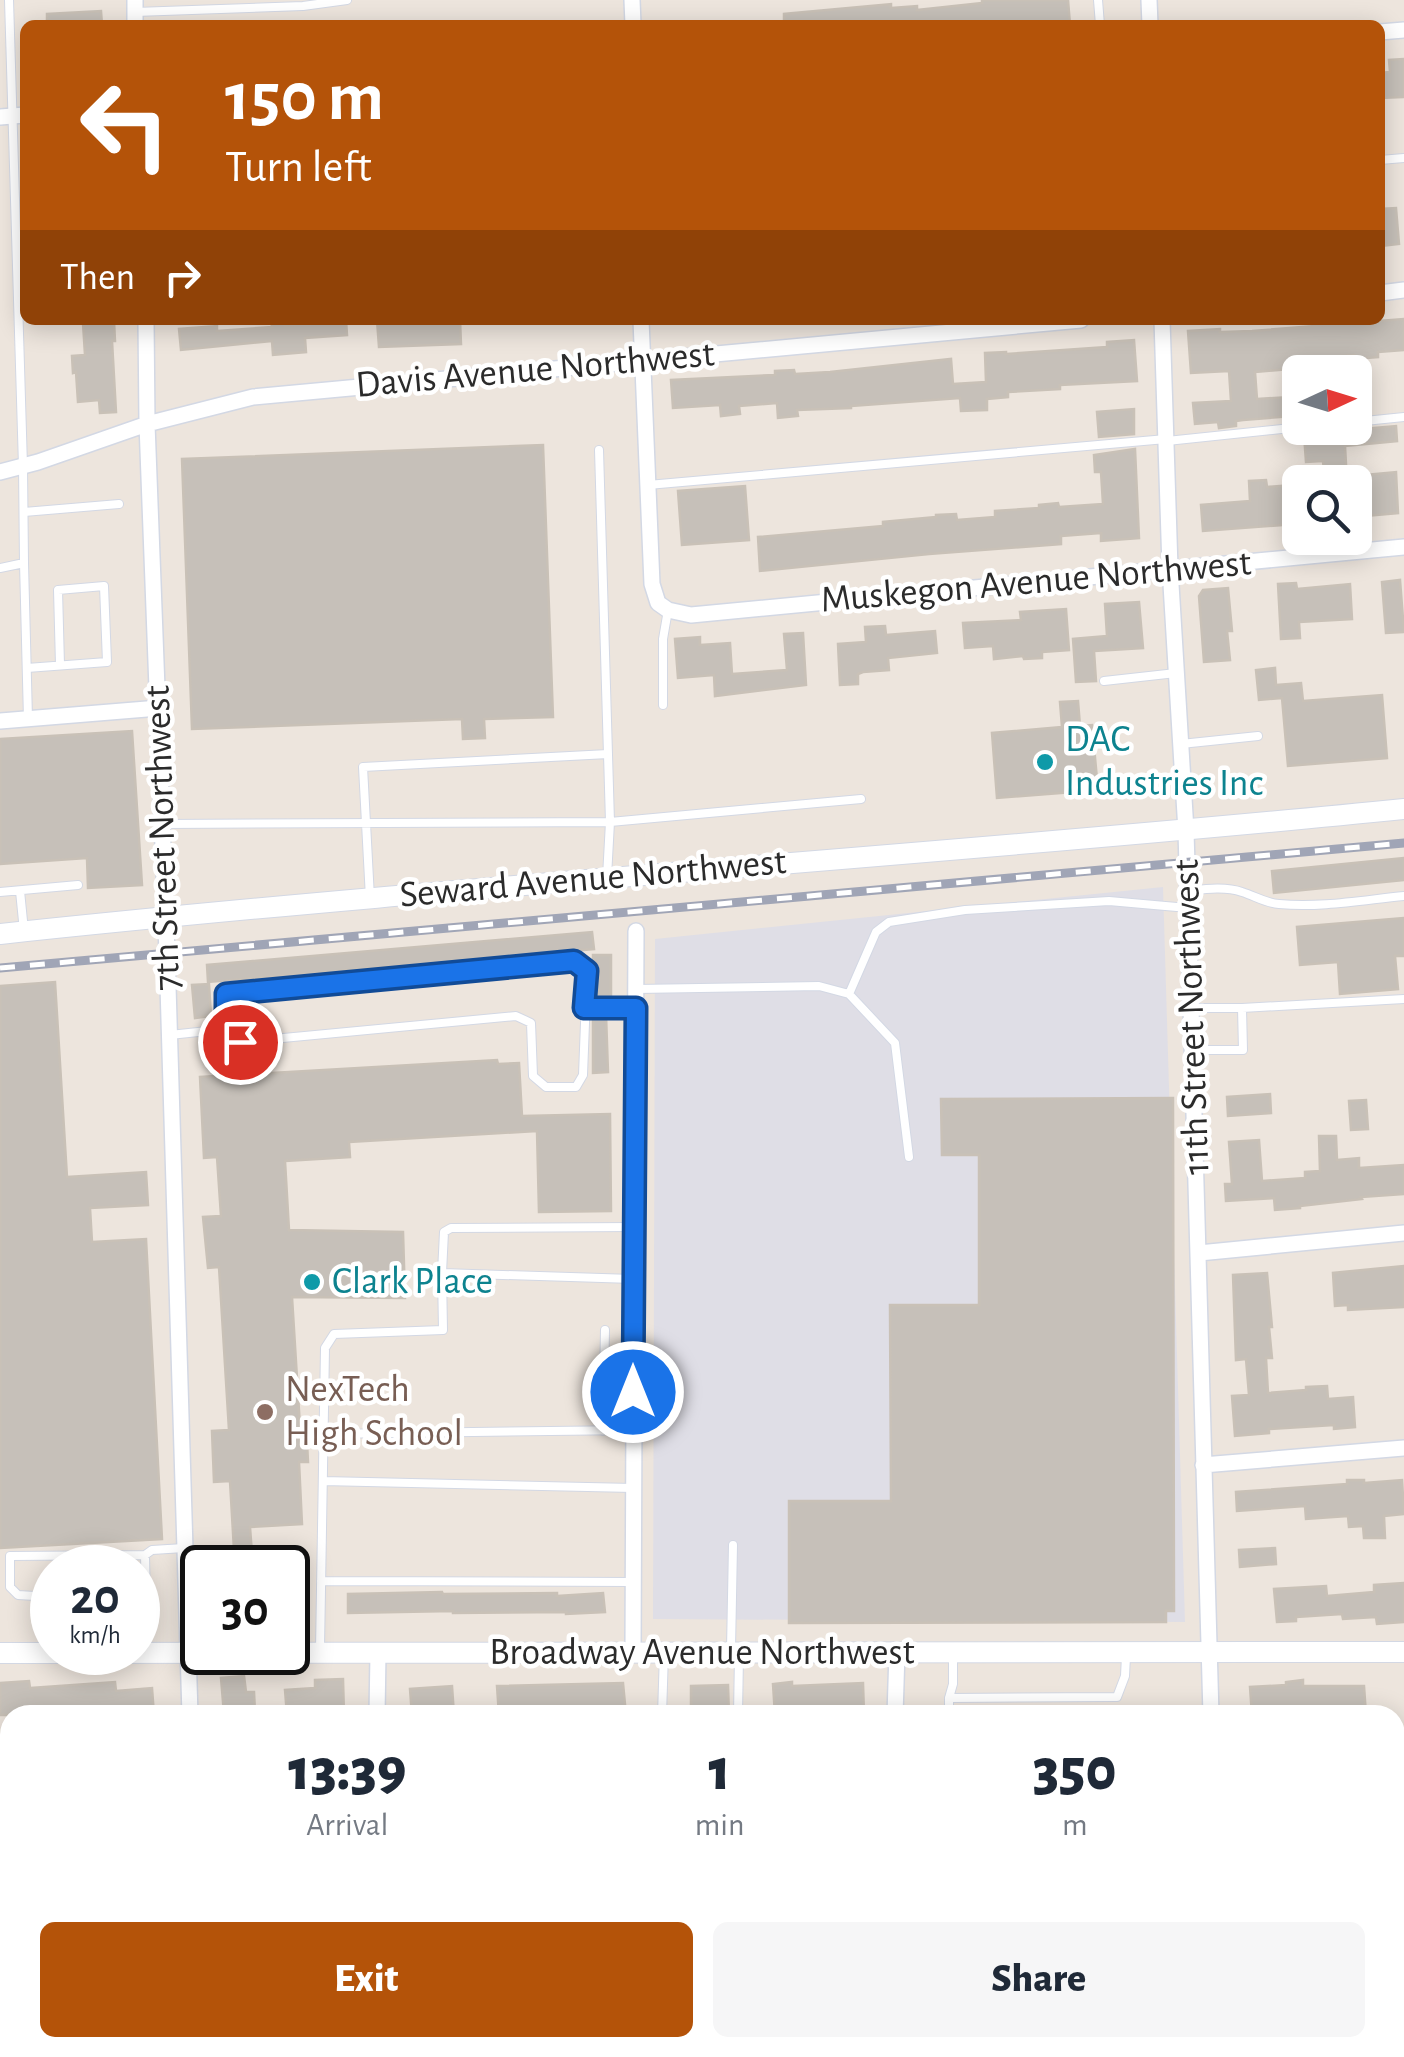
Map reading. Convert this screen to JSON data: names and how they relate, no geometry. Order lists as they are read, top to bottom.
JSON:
{
  "streets": {
    "street": [
      "Davis Avenue Northwest",
      "Muskegon Avenue Northwest",
      "7th Street Northwest",
      "Seward Avenue Northwest",
      "11th Street Northwest",
      "Broadway Avenue Northwest"
    ]
  },
  "crossings": [
    ["Davis Avenue Northwest", "7th Street Northwest"],
    ["Muskegon Avenue Northwest", "11th Street Northwest"],
    ["7th Street Northwest", "Seward Avenue Northwest"],
    ["Seward Avenue Northwest", "11th Street Northwest"],
    ["11th Street Northwest", "Broadway Avenue Northwest"]
  ],
  "places": ["DAC Industries Inc", "Clark Place", "NexTech High School"],
  "north": "right",
  "page": {
    "turn": ["150 m", "Turn left"],
    "then": "Then",
    "speed": "20 km/h",
    "limit": "30",
    "eta": [
      "13:39",
      "Arrival",
      "1",
      "min",
      "350",
      "m"
    ],
    "buttons": ["Exit", "Share"]
  }
}
